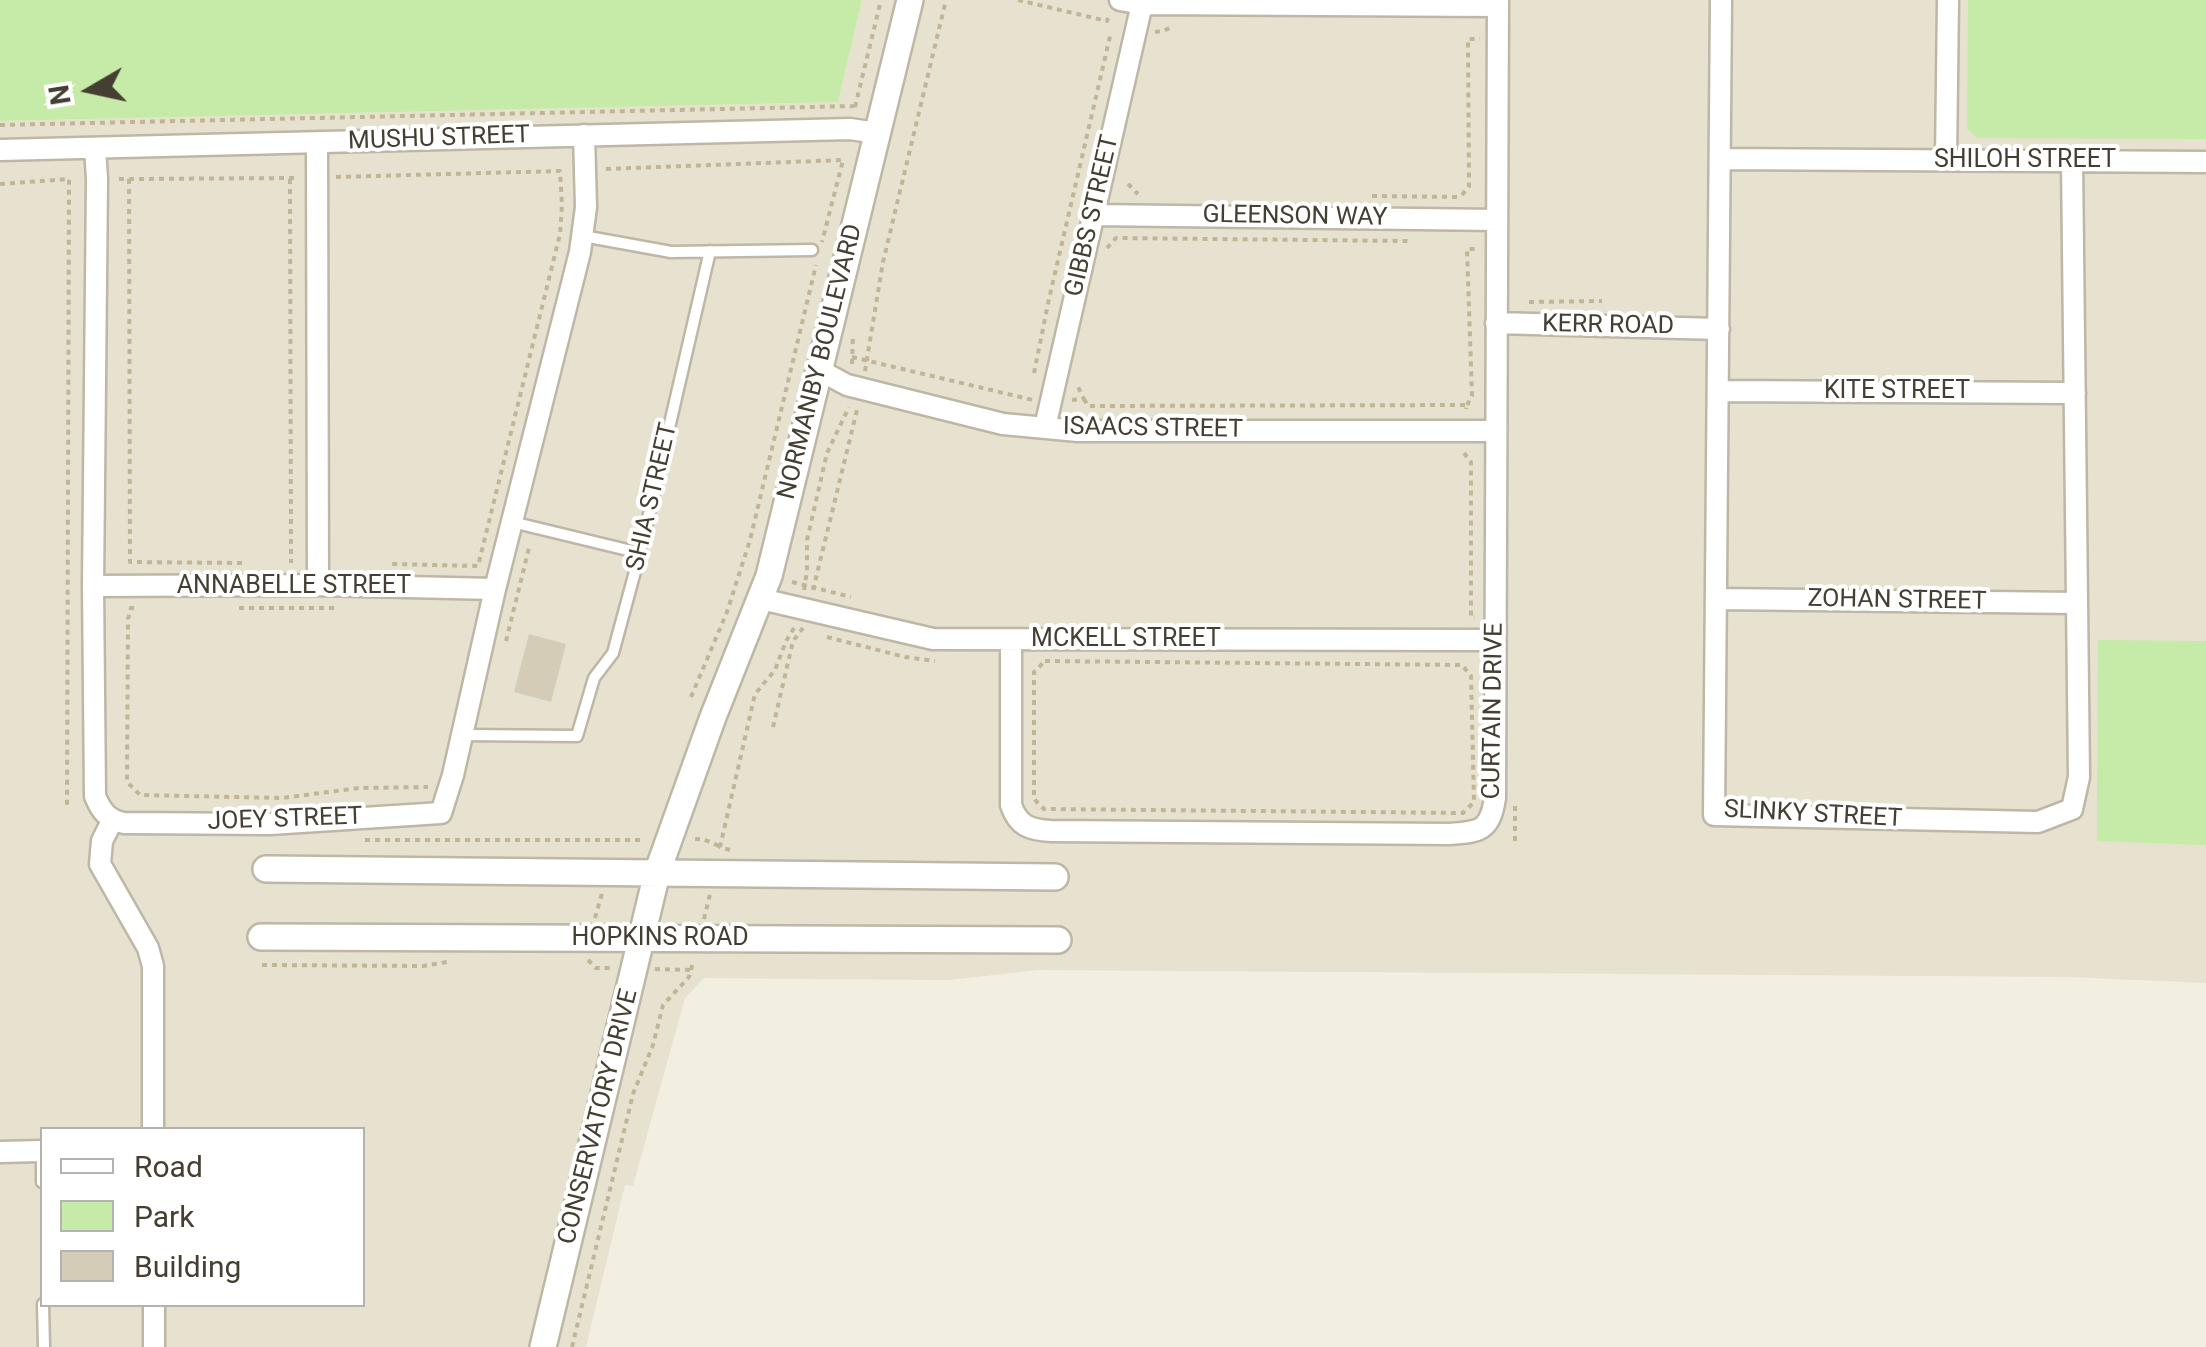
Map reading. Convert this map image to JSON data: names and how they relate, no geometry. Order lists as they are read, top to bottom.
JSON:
{
  "streets": {
    "street": [
      "MUSHU STREET",
      "SHILOH STREET",
      "GIBBS STREET",
      "GLEENSON WAY",
      "KERR ROAD",
      "NORMANBY BOULEVARD",
      "KITE STREET",
      "ISAACS STREET",
      "ANNABELLE STREET",
      "ZOHAN STREET",
      "MCKELL STREET",
      "CURTAIN DRIVE",
      "SLINKY STREET",
      "JOEY STREET",
      "HOPKINS ROAD",
      "CONSERVATORY DRIVE"
    ],
    "lane": ["SHIA STREET"]
  },
  "crossings": [
    ["MUSHU STREET", "NORMANBY BOULEVARD"],
    ["MUSHU STREET", "JOEY STREET"],
    ["SHILOH STREET", "SLINKY STREET"],
    ["GIBBS STREET", "GLEENSON WAY"],
    ["GIBBS STREET", "ISAACS STREET"],
    ["GLEENSON WAY", "CURTAIN DRIVE"],
    ["KERR ROAD", "CURTAIN DRIVE"],
    ["KERR ROAD", "SLINKY STREET"],
    ["NORMANBY BOULEVARD", "ISAACS STREET"],
    ["NORMANBY BOULEVARD", "MCKELL STREET"],
    ["NORMANBY BOULEVARD", "CONSERVATORY DRIVE"],
    ["KITE STREET", "SLINKY STREET"],
    ["ISAACS STREET", "CURTAIN DRIVE"],
    ["SHIA STREET", "JOEY STREET"],
    ["ANNABELLE STREET", "JOEY STREET"],
    ["ZOHAN STREET", "SLINKY STREET"],
    ["MCKELL STREET", "CURTAIN DRIVE"],
    ["HOPKINS ROAD", "CONSERVATORY DRIVE"]
  ],
  "legend": ["Road", "Park", "Building"],
  "north": "left"
}
